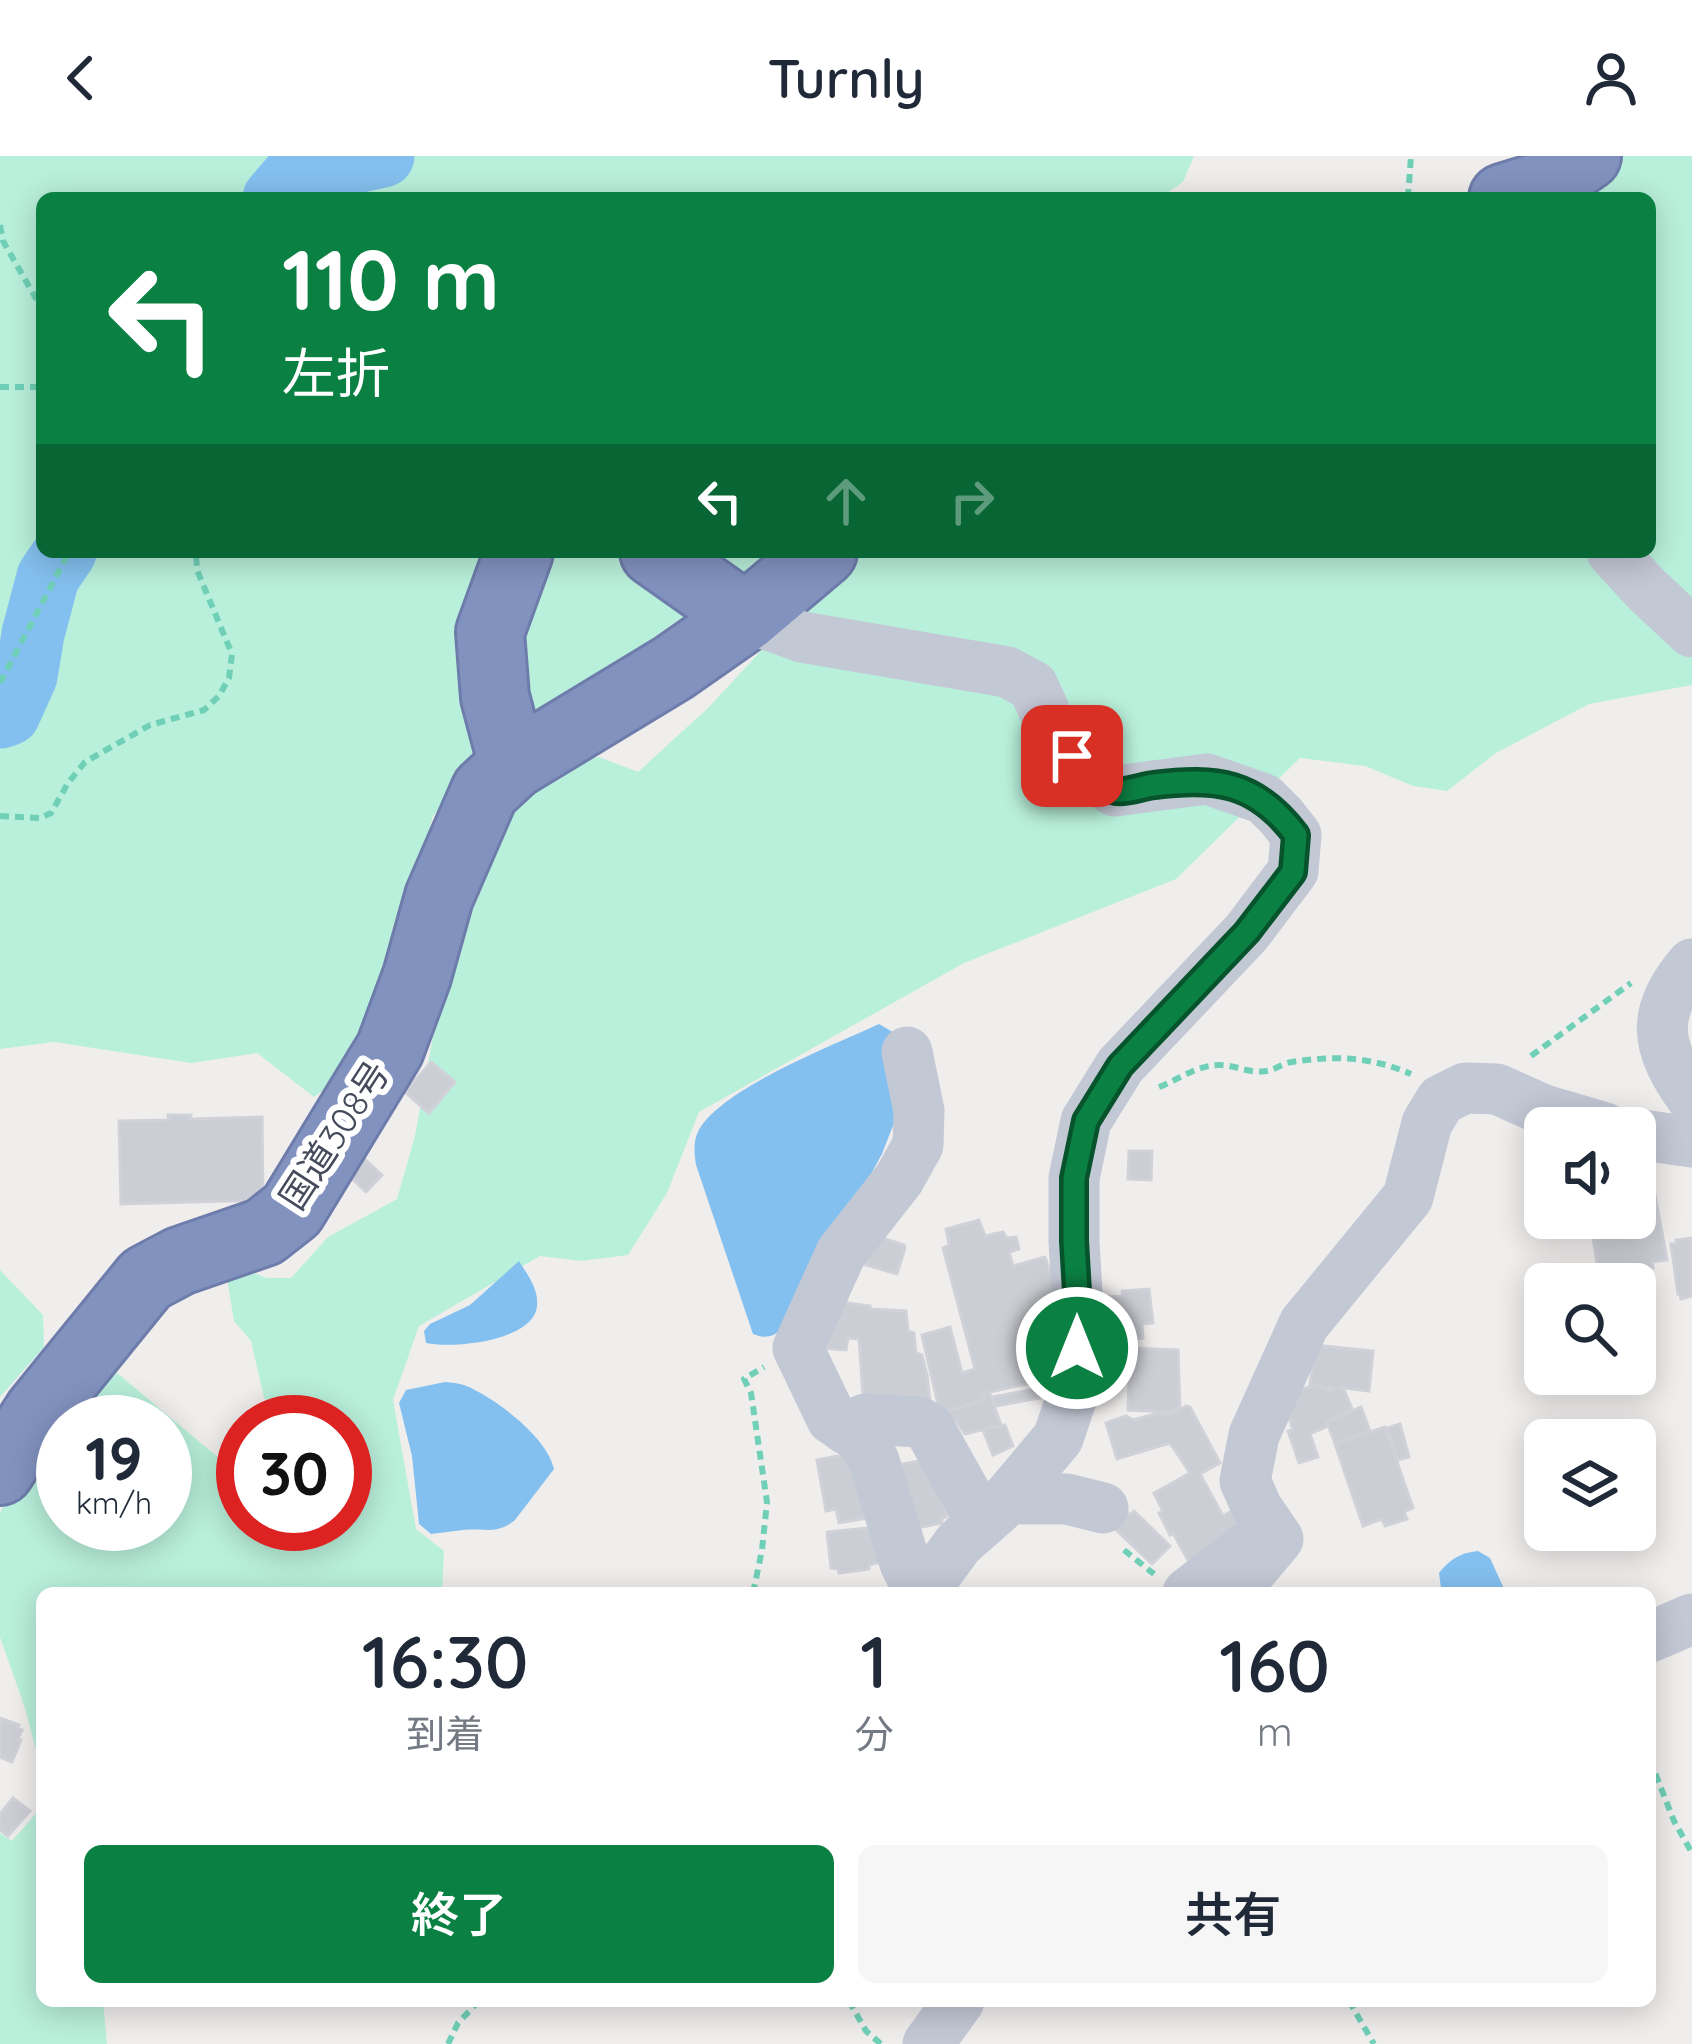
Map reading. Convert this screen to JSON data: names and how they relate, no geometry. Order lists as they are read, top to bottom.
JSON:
{
  "streets": {
    "highway": ["国道308号"]
  },
  "page": {
    "header": "Turnly",
    "turn": ["110 m", "左折"],
    "speed": "19 km/h",
    "limit": "30",
    "eta": [
      "16:30",
      "到着",
      "1",
      "分",
      "160",
      "m"
    ],
    "buttons": ["終了", "共有"]
  }
}
